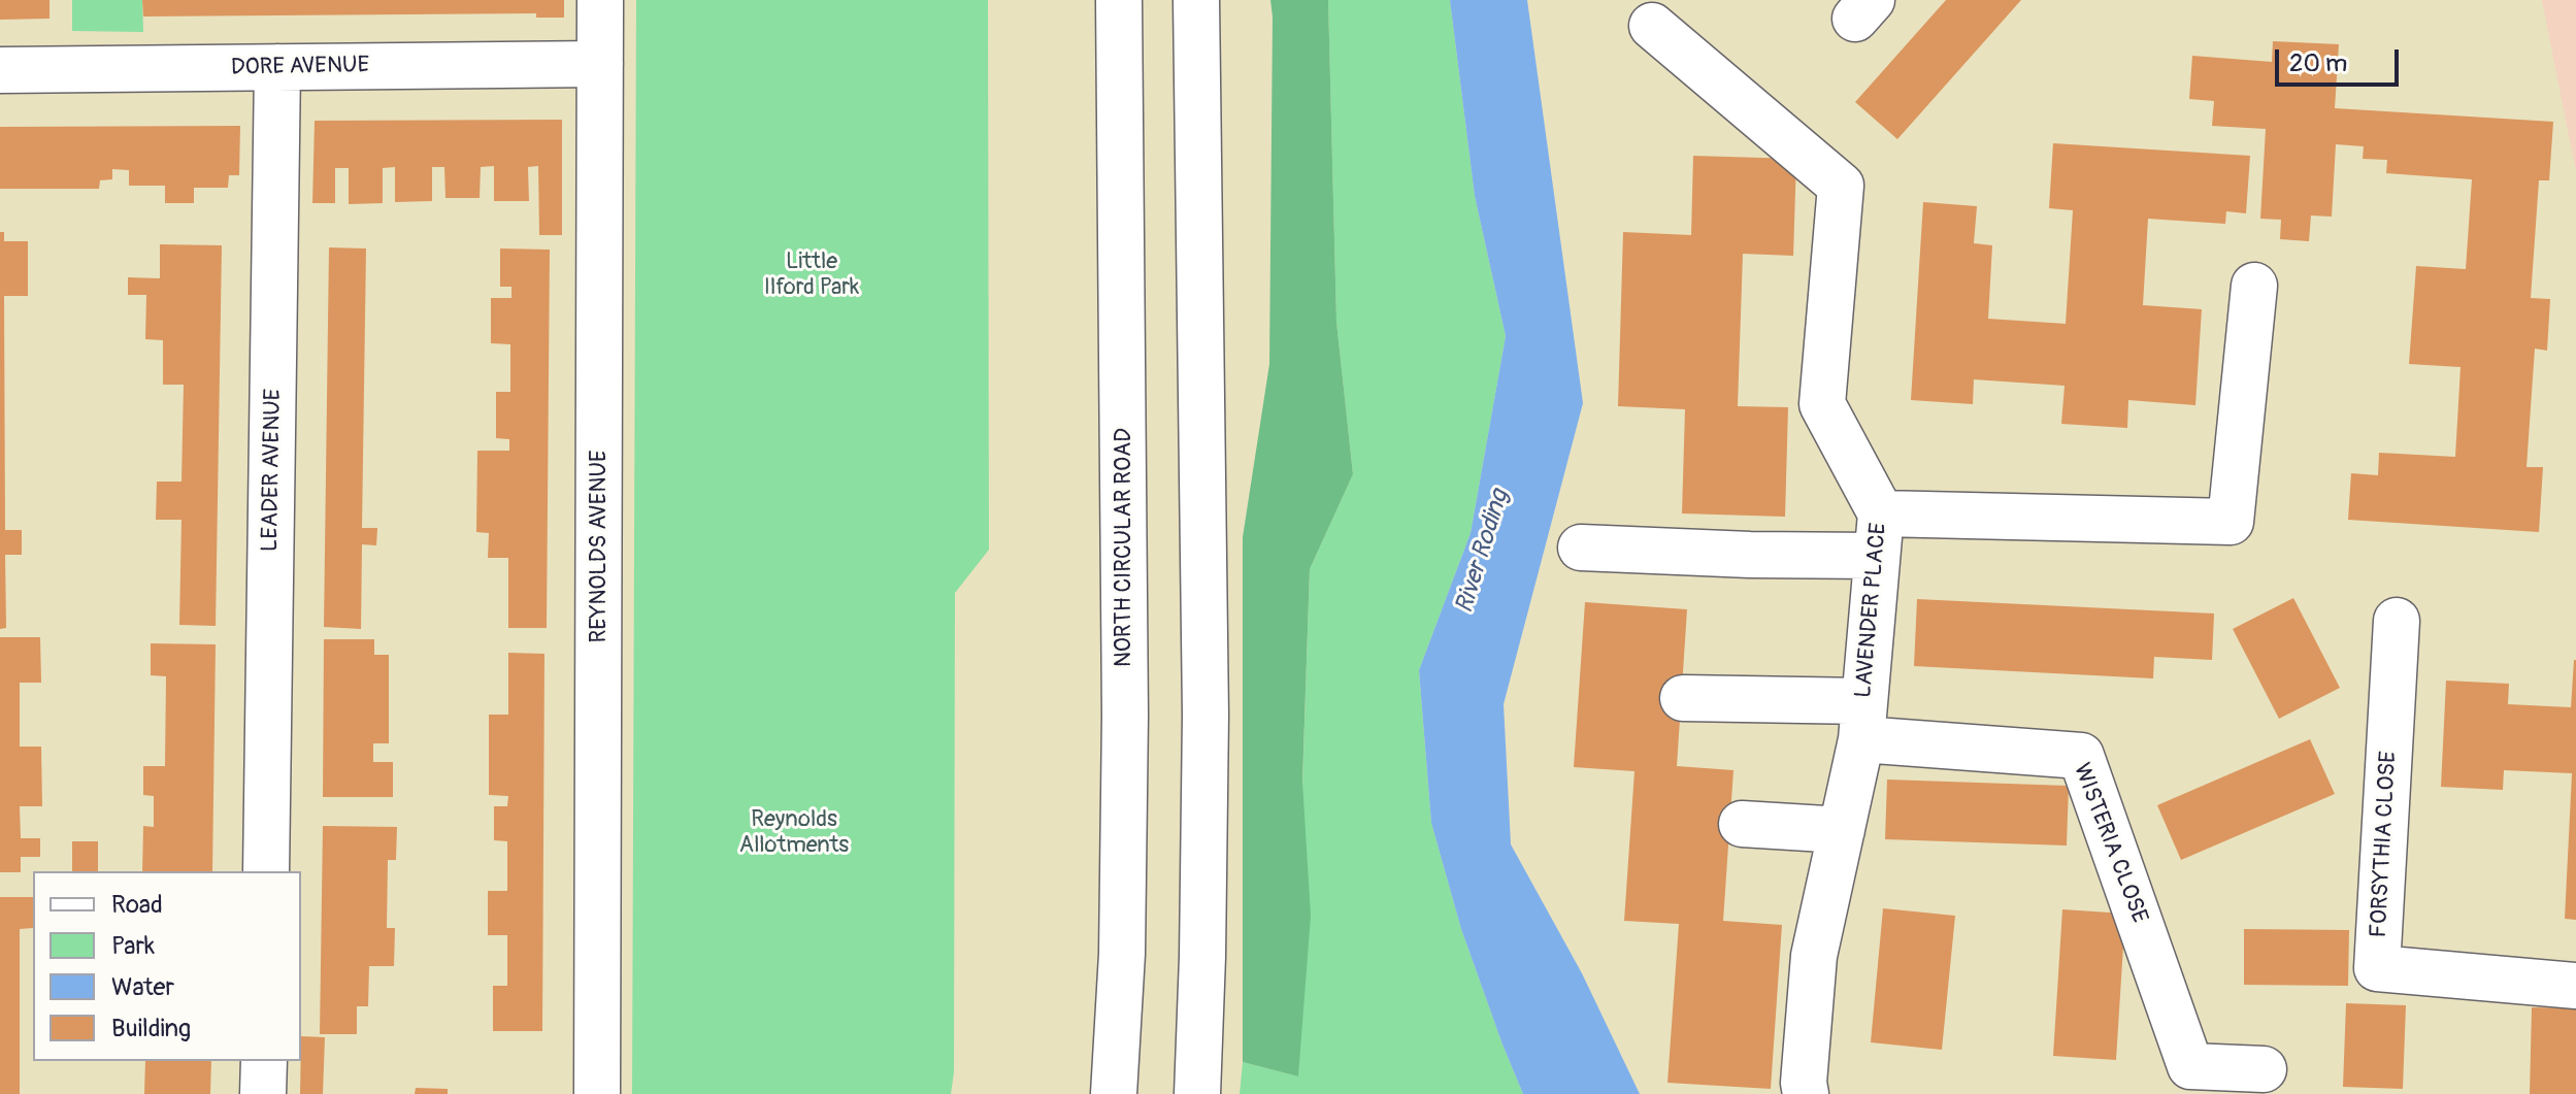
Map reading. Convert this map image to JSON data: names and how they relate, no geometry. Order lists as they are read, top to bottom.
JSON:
{
  "streets": {
    "main road": [
      "DORE AVENUE",
      "LEADER AVENUE",
      "REYNOLDS AVENUE",
      "NORTH CIRCULAR ROAD",
      "LAVENDER PLACE",
      "WISTERIA CLOSE",
      "FORSYTHIA CLOSE"
    ]
  },
  "crossings": [
    ["DORE AVENUE", "LEADER AVENUE"],
    ["DORE AVENUE", "REYNOLDS AVENUE"],
    ["LAVENDER PLACE", "WISTERIA CLOSE"]
  ],
  "water": ["River Roding"],
  "parks": ["Little Ilford Park", "Reynolds Allotments"],
  "legend": [
    "Road",
    "Park",
    "Water",
    "Building"
  ],
  "scale_bar": "20 m"
}
